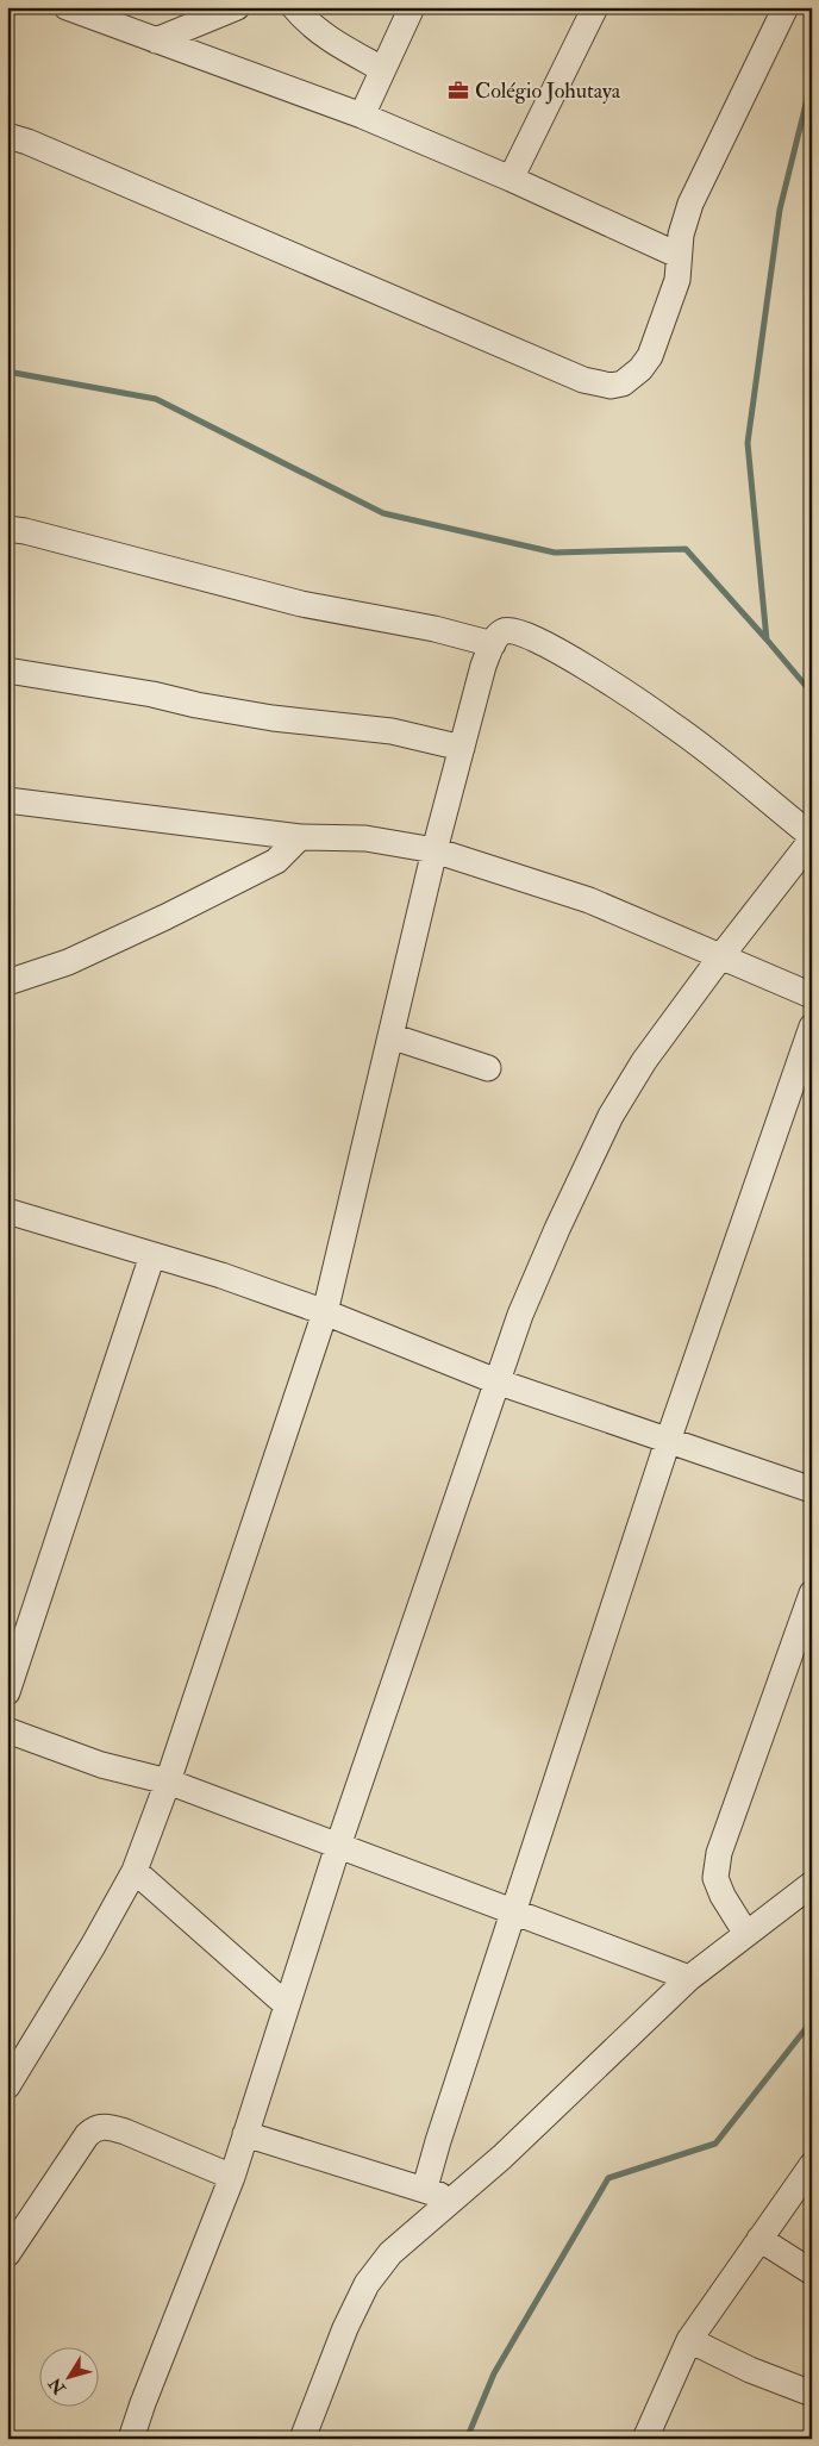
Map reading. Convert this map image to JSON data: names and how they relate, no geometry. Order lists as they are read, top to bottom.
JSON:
{
  "places": {
    "office": ["Colégio Johutaya"]
  },
  "north": "bottom left"
}
